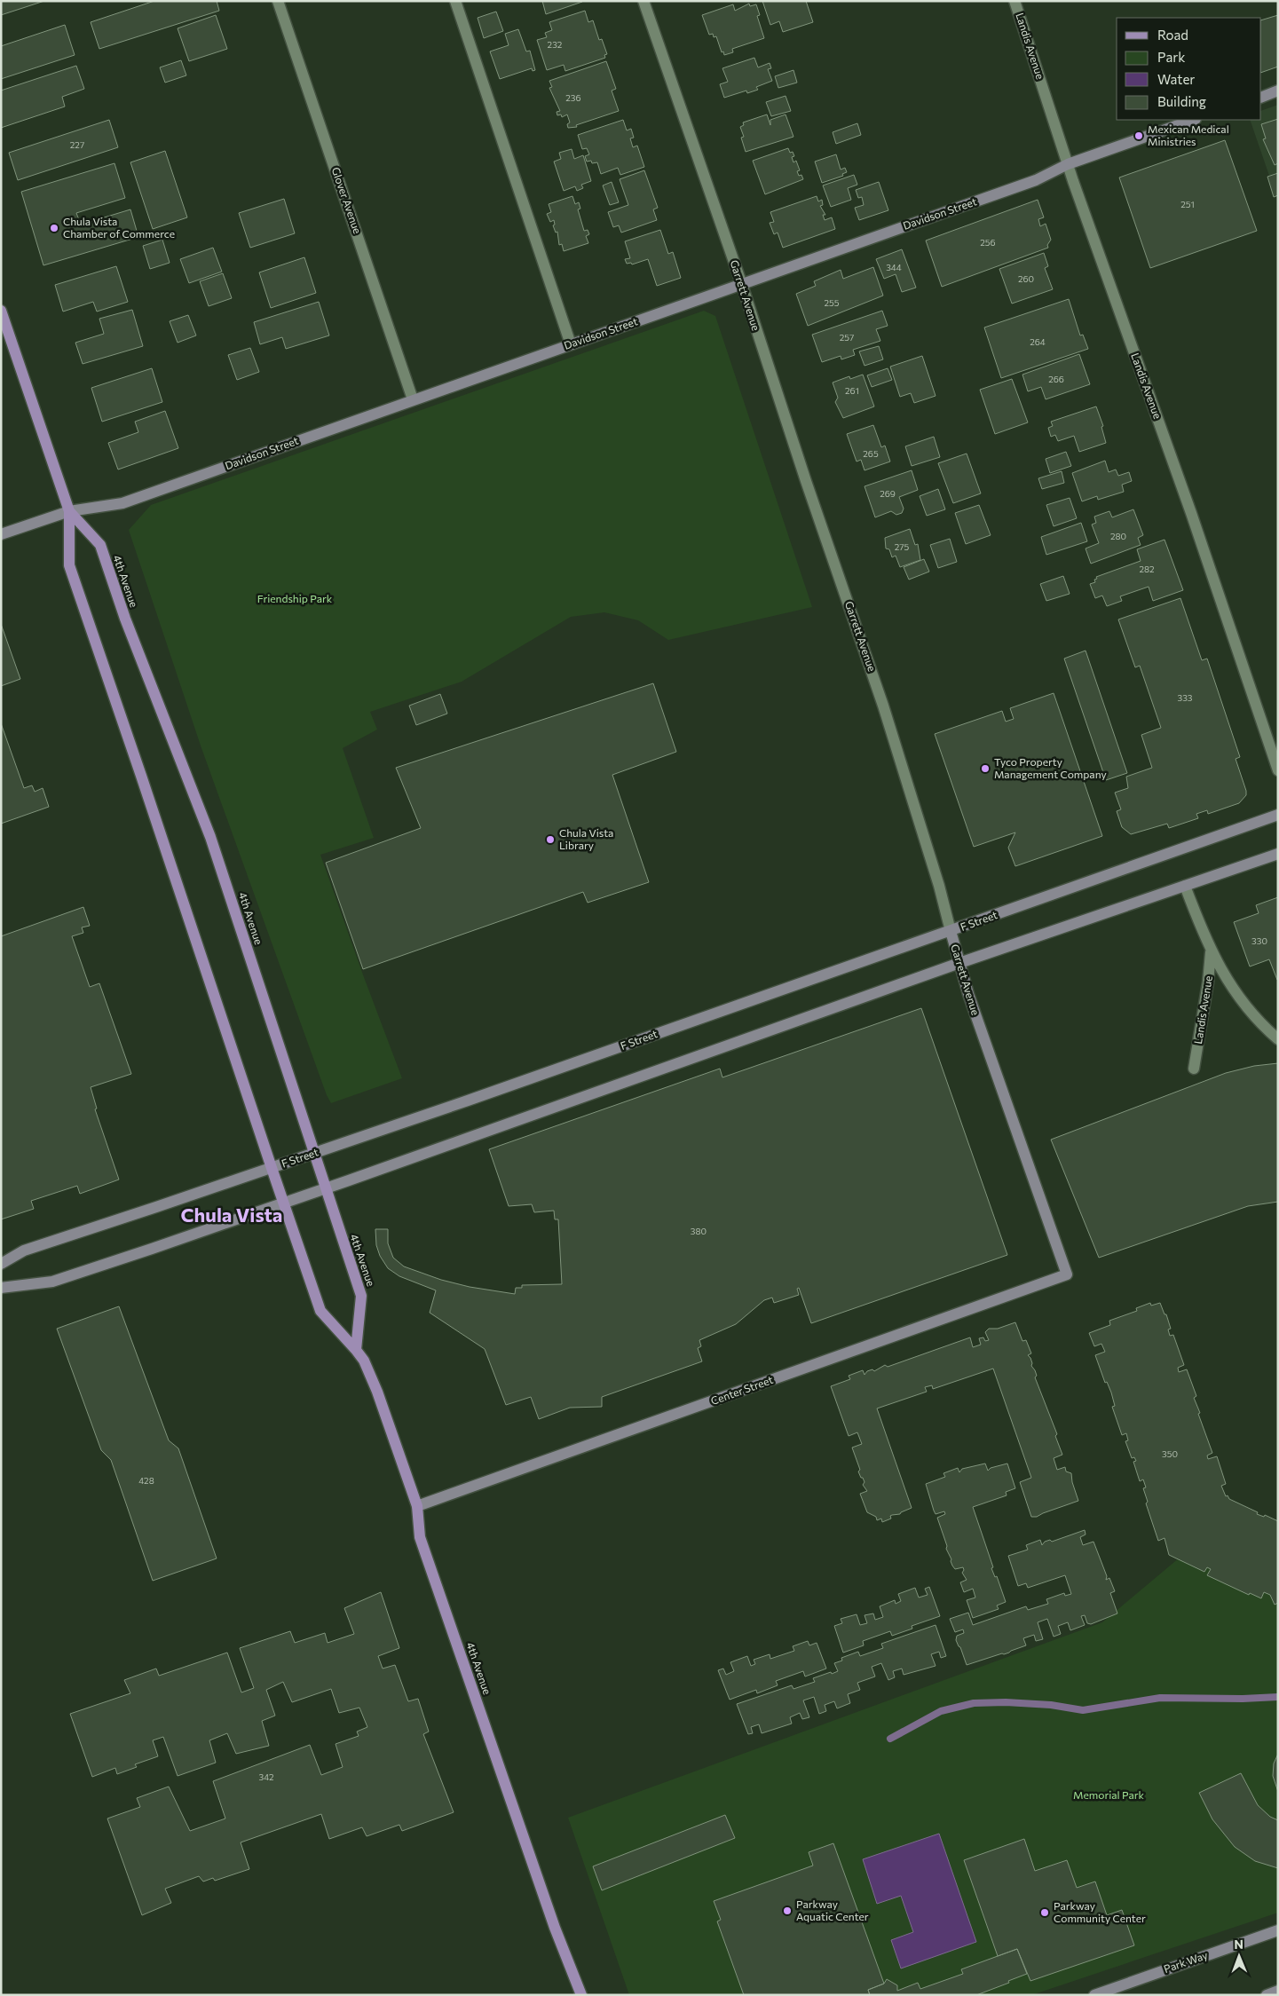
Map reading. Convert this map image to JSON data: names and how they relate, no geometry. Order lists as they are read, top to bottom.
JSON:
{
  "streets": {
    "main road": [
      "Davidson Street",
      "Garrett Avenue",
      "4th Avenue",
      "F Street",
      "Center Street",
      "Park Way"
    ],
    "street": ["Landis Avenue", "Glover Avenue"]
  },
  "crossings": [
    ["Landis Avenue", "Davidson Street"],
    ["Glover Avenue", "Davidson Street"],
    ["Davidson Street", "Garrett Avenue"],
    ["Davidson Street", "4th Avenue"],
    ["Garrett Avenue", "F Street"],
    ["Garrett Avenue", "Center Street"],
    ["4th Avenue", "F Street"],
    ["4th Avenue", "Center Street"]
  ],
  "districts": ["Chula Vista"],
  "parks": ["Friendship Park", "Memorial Park"],
  "places": [
    "Mexican Medical Ministries",
    "Chula Vista Chamber of Commerce",
    "Tyco Property Management Company",
    "Chula Vista Library",
    "Parkway Aquatic Center",
    "Parkway Community Center"
  ],
  "house_numbers": [
    "232",
    "236",
    "227",
    "251",
    "256",
    "344",
    "260",
    "255",
    "257",
    "264",
    "266",
    "261",
    "265",
    "269",
    "280",
    "275",
    "282",
    "333",
    "330",
    "380",
    "350",
    "428",
    "342"
  ],
  "legend": [
    "Road",
    "Park",
    "Water",
    "Building"
  ],
  "north": "top"
}
